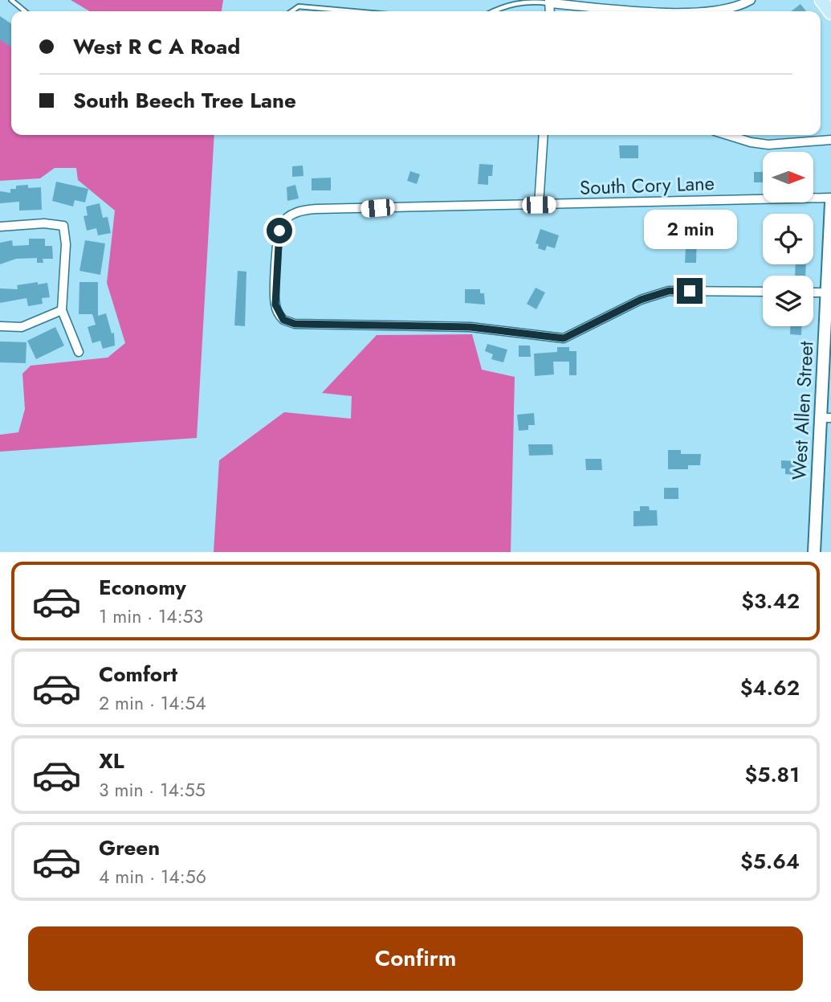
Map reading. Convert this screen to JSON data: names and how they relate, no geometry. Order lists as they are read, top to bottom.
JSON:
{
  "streets": {
    "street": ["South Cory Lane", "West Allen Street"]
  },
  "north": "right",
  "page": {
    "banner": ["West R C A Road", "South Beech Tree Lane"],
    "bubble": "2 min",
    "list": [
      {
        "name": "Economy",
        "note": "1 min · 14:53",
        "value": "$3.42"
      },
      {
        "name": "Comfort",
        "note": "2 min · 14:54",
        "value": "$4.62"
      },
      {
        "name": "XL",
        "note": "3 min · 14:55",
        "value": "$5.81"
      },
      {
        "name": "Green",
        "note": "4 min · 14:56",
        "value": "$5.64"
      }
    ],
    "buttons": "Confirm"
  }
}
